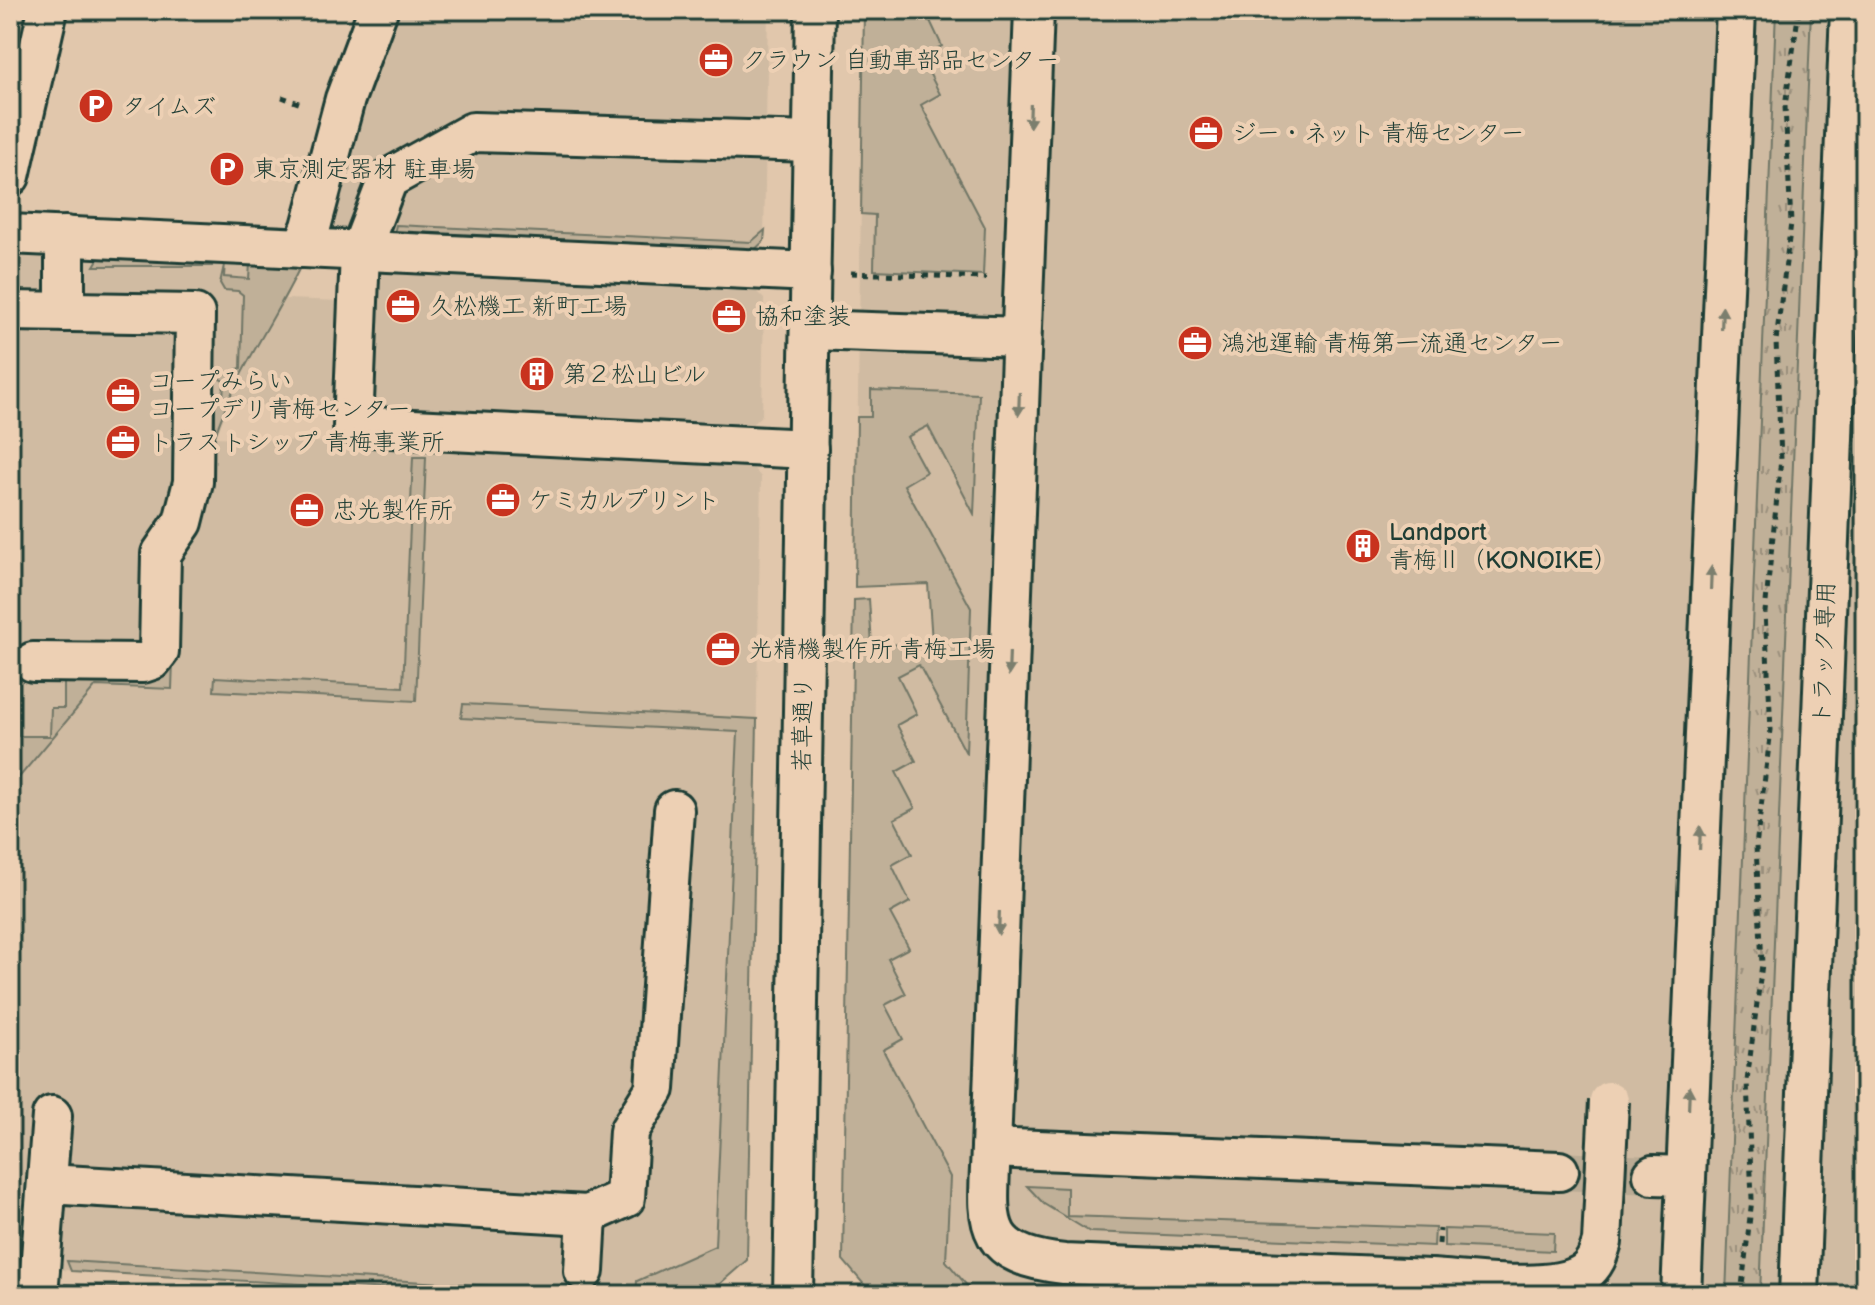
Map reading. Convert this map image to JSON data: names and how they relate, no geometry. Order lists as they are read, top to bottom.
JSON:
{
  "streets": {
    "street": ["トラック専用", "若草通り"]
  },
  "places": {
    "office": [
      "クラウン 自動車部品センター",
      "ジー・ネット 青梅センター",
      "久松機工 新町工場",
      "協和塗装",
      "鴻池運輸 青梅第一流通センター",
      "コープみらい コープデリ青梅センター",
      "トラストシップ 青梅事業所",
      "ケミカルプリント",
      "忠光製作所",
      "光精機製作所 青梅工場"
    ],
    "parking": ["タイムズ", "東京測定器材 駐車場"],
    "building": ["第２松山ビル", "Landport 青梅Ⅱ（KONOIKE）"]
  }
}
